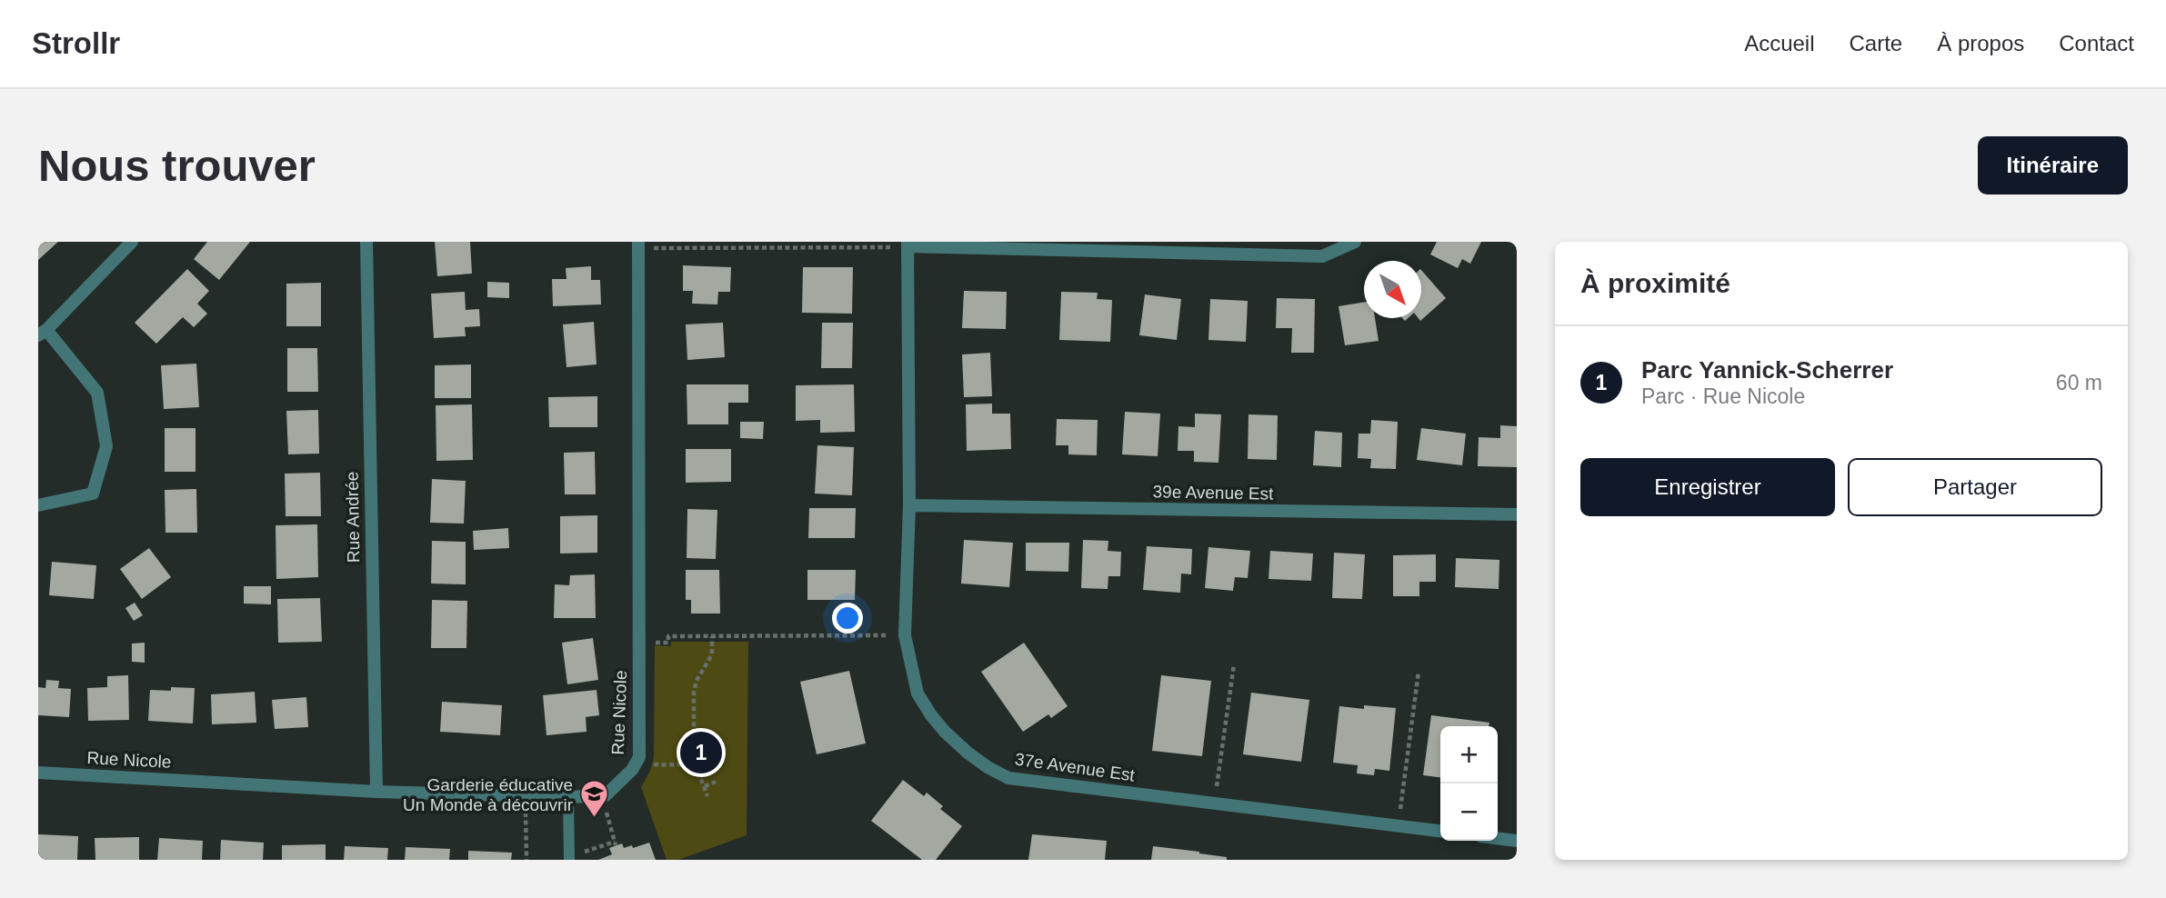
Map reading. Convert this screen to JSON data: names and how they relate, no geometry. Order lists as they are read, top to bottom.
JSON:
{
  "streets": {
    "street": [
      "39e Avenue Est",
      "Rue Andrée",
      "Rue Nicole",
      "37e Avenue Est"
    ]
  },
  "crossings": [
    ["39e Avenue Est", "37e Avenue Est"],
    ["Rue Andrée", "Rue Nicole"]
  ],
  "places": {
    "school or university": ["Garderie éducative Un Monde à découvrir"]
  },
  "north": "bottom right",
  "page": {
    "header": "Strollr",
    "nav": [
      "Accueil",
      "Carte",
      "À propos",
      "Contact"
    ],
    "buttons": [
      "Itinéraire",
      ["Enregistrer", "Partager"]
    ],
    "title": "Nous trouver",
    "heading": "À proximité",
    "list": [
      {
        "mark": "1",
        "name": "Parc Yannick-Scherrer",
        "note": "Parc · Rue Nicole",
        "value": "60 m"
      }
    ],
    "map_buttons": ["+", "−"],
    "pins": "1"
  }
}
